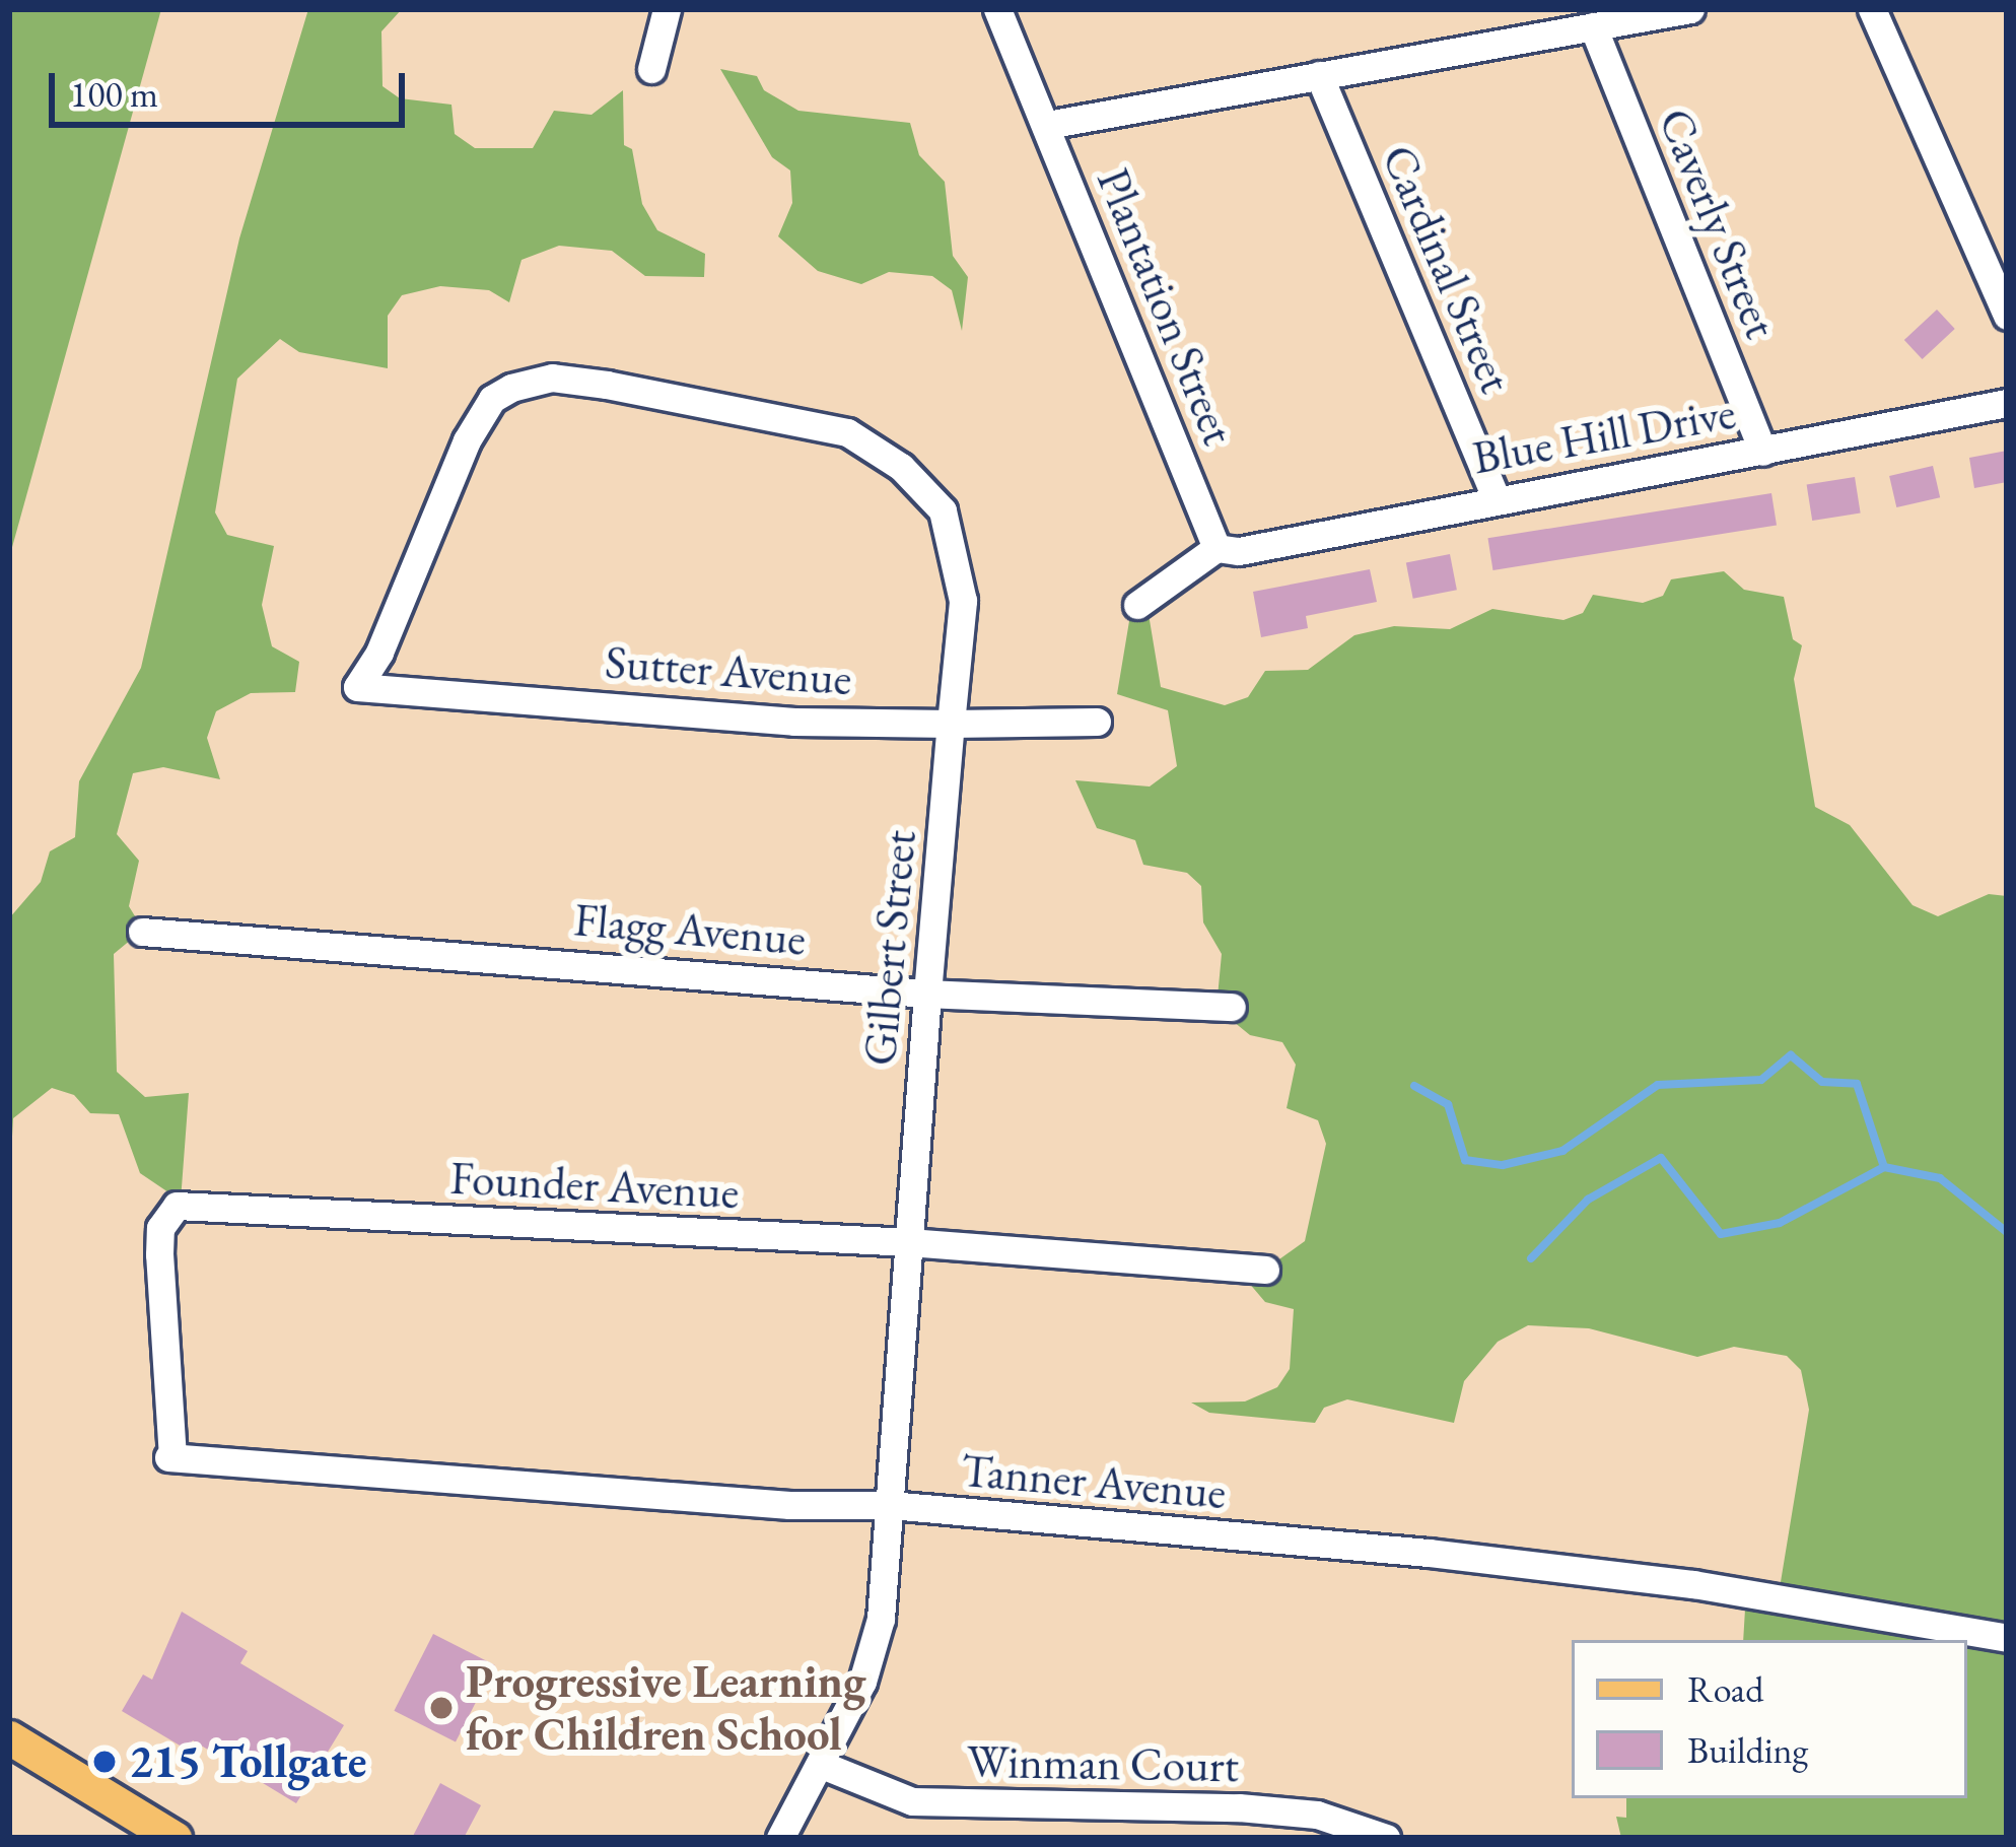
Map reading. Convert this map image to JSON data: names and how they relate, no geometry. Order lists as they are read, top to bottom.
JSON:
{
  "streets": {
    "street": [
      "Caverly Street",
      "Cardinal Street",
      "Plantation Street",
      "Blue Hill Drive",
      "Sutter Avenue",
      "Flagg Avenue",
      "Gilbert Street",
      "Founder Avenue",
      "Tanner Avenue",
      "Winman Court"
    ]
  },
  "crossings": [
    ["Caverly Street", "Blue Hill Drive"],
    ["Cardinal Street", "Blue Hill Drive"],
    ["Plantation Street", "Blue Hill Drive"],
    ["Sutter Avenue", "Gilbert Street"],
    ["Flagg Avenue", "Gilbert Street"],
    ["Gilbert Street", "Founder Avenue"],
    ["Gilbert Street", "Tanner Avenue"],
    ["Gilbert Street", "Winman Court"],
    ["Founder Avenue", "Tanner Avenue"]
  ],
  "places": ["Progressive Learning for Children School", "215 Tollgate"],
  "legend": ["Road", "Building"],
  "scale_bar": "100 m"
}
